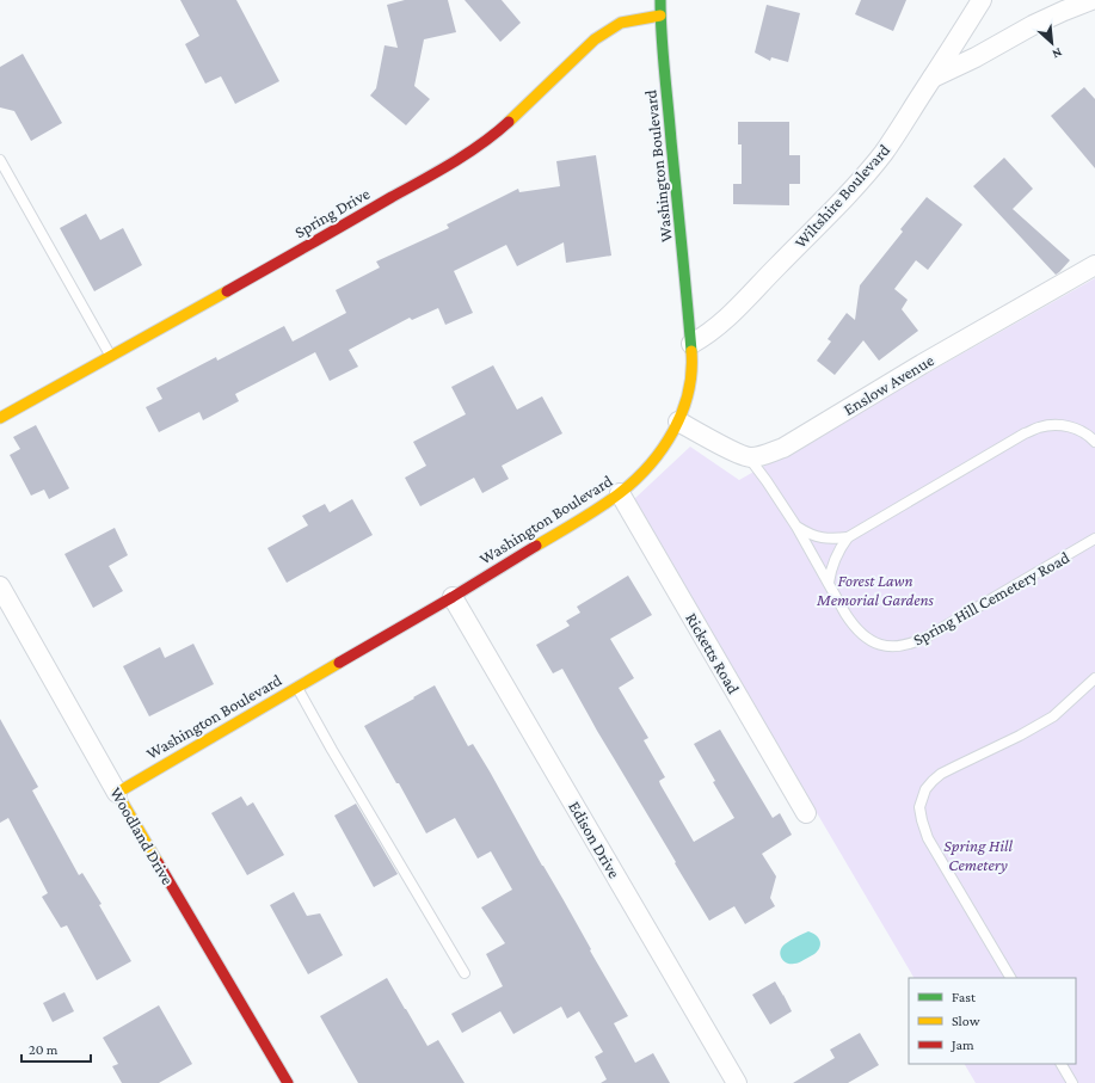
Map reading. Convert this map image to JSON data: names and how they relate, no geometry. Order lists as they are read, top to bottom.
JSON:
{
  "streets": {
    "street": [
      "Washington Boulevard",
      "Wiltshire Boulevard",
      "Spring Drive",
      "Enslow Avenue",
      "Ricketts Road",
      "Woodland Drive",
      "Edison Drive"
    ],
    "lane": ["Spring Hill Cemetery Road"]
  },
  "crossings": [
    ["Washington Boulevard", "Wiltshire Boulevard"],
    ["Washington Boulevard", "Spring Drive"],
    ["Washington Boulevard", "Ricketts Road"],
    ["Washington Boulevard", "Woodland Drive"],
    ["Washington Boulevard", "Edison Drive"],
    ["Enslow Avenue", "Spring Hill Cemetery Road"]
  ],
  "parks": ["Forest Lawn Memorial Gardens", "Spring Hill Cemetery"],
  "legend": ["Fast", "Slow", "Jam"],
  "scale_bar": "20 m",
  "north": "bottom right"
}
